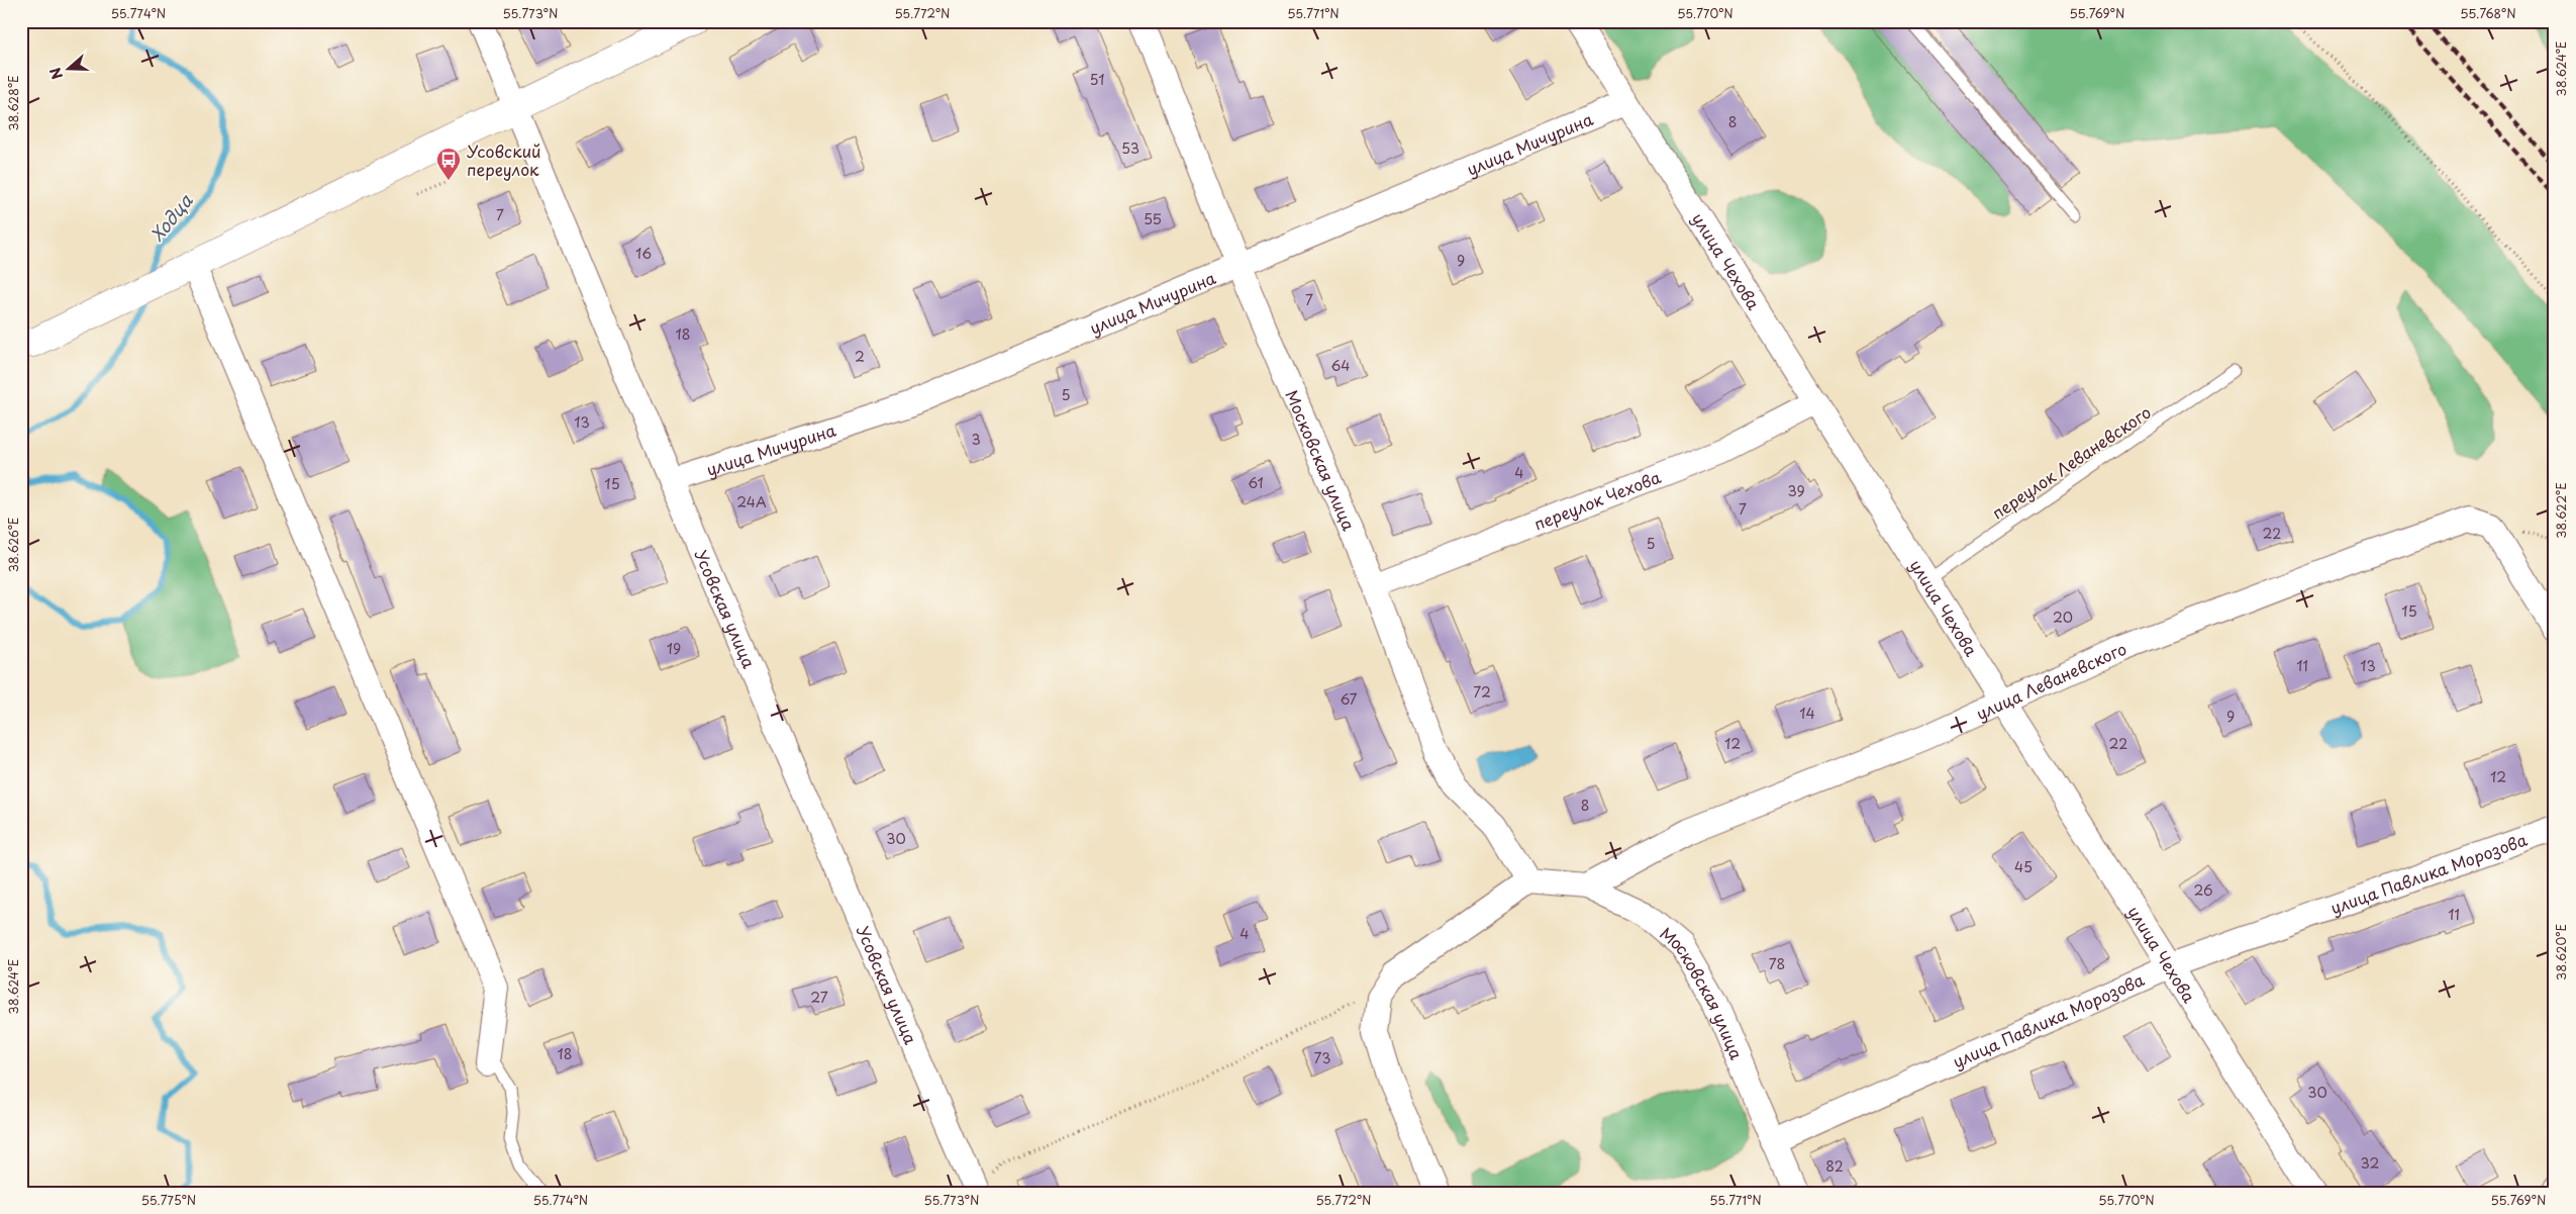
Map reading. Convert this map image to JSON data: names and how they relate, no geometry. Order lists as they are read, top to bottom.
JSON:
{
  "streets": {
    "street": [
      "улица Мичурина",
      "улица Чехова",
      "Московская улица",
      "переулок Чехова",
      "Усовская улица",
      "улица Леваневского",
      "улица Павлика Морозова"
    ],
    "lane": ["переулок Леваневского"]
  },
  "crossings": [
    ["улица Мичурина", "улица Чехова"],
    ["улица Мичурина", "Московская улица"],
    ["улица Мичурина", "Усовская улица"],
    ["улица Чехова", "переулок Леваневского"],
    ["улица Чехова", "переулок Чехова"],
    ["улица Чехова", "улица Леваневского"],
    ["улица Чехова", "улица Павлика Морозова"],
    ["Московская улица", "переулок Чехова"],
    ["Московская улица", "улица Леваневского"],
    ["Московская улица", "улица Павлика Морозова"]
  ],
  "water": ["Ходца"],
  "places": {
    "bus stop": ["Усовский переулок"]
  },
  "house_numbers": [
    "51",
    "8",
    "53",
    "7",
    "55",
    "16",
    "9",
    "7",
    "18",
    "2",
    "64",
    "5",
    "13",
    "3",
    "4",
    "61",
    "15",
    "39",
    "24А",
    "7",
    "22",
    "5",
    "15",
    "20",
    "19",
    "11",
    "13",
    "72",
    "67",
    "14",
    "9",
    "12",
    "22",
    "12",
    "8",
    "30",
    "45",
    "26",
    "11",
    "4",
    "78",
    "27",
    "18",
    "73",
    "30",
    "32",
    "82"
  ],
  "north": "left",
  "coordinates": [
    "55.774°N",
    "55.773°N",
    "55.772°N",
    "55.771°N",
    "55.770°N",
    "55.769°N",
    "55.768°N",
    "38.624°E",
    "38.628°E",
    "38.622°E",
    "38.626°E",
    "38.620°E",
    "55.775°N"
  ]
}
